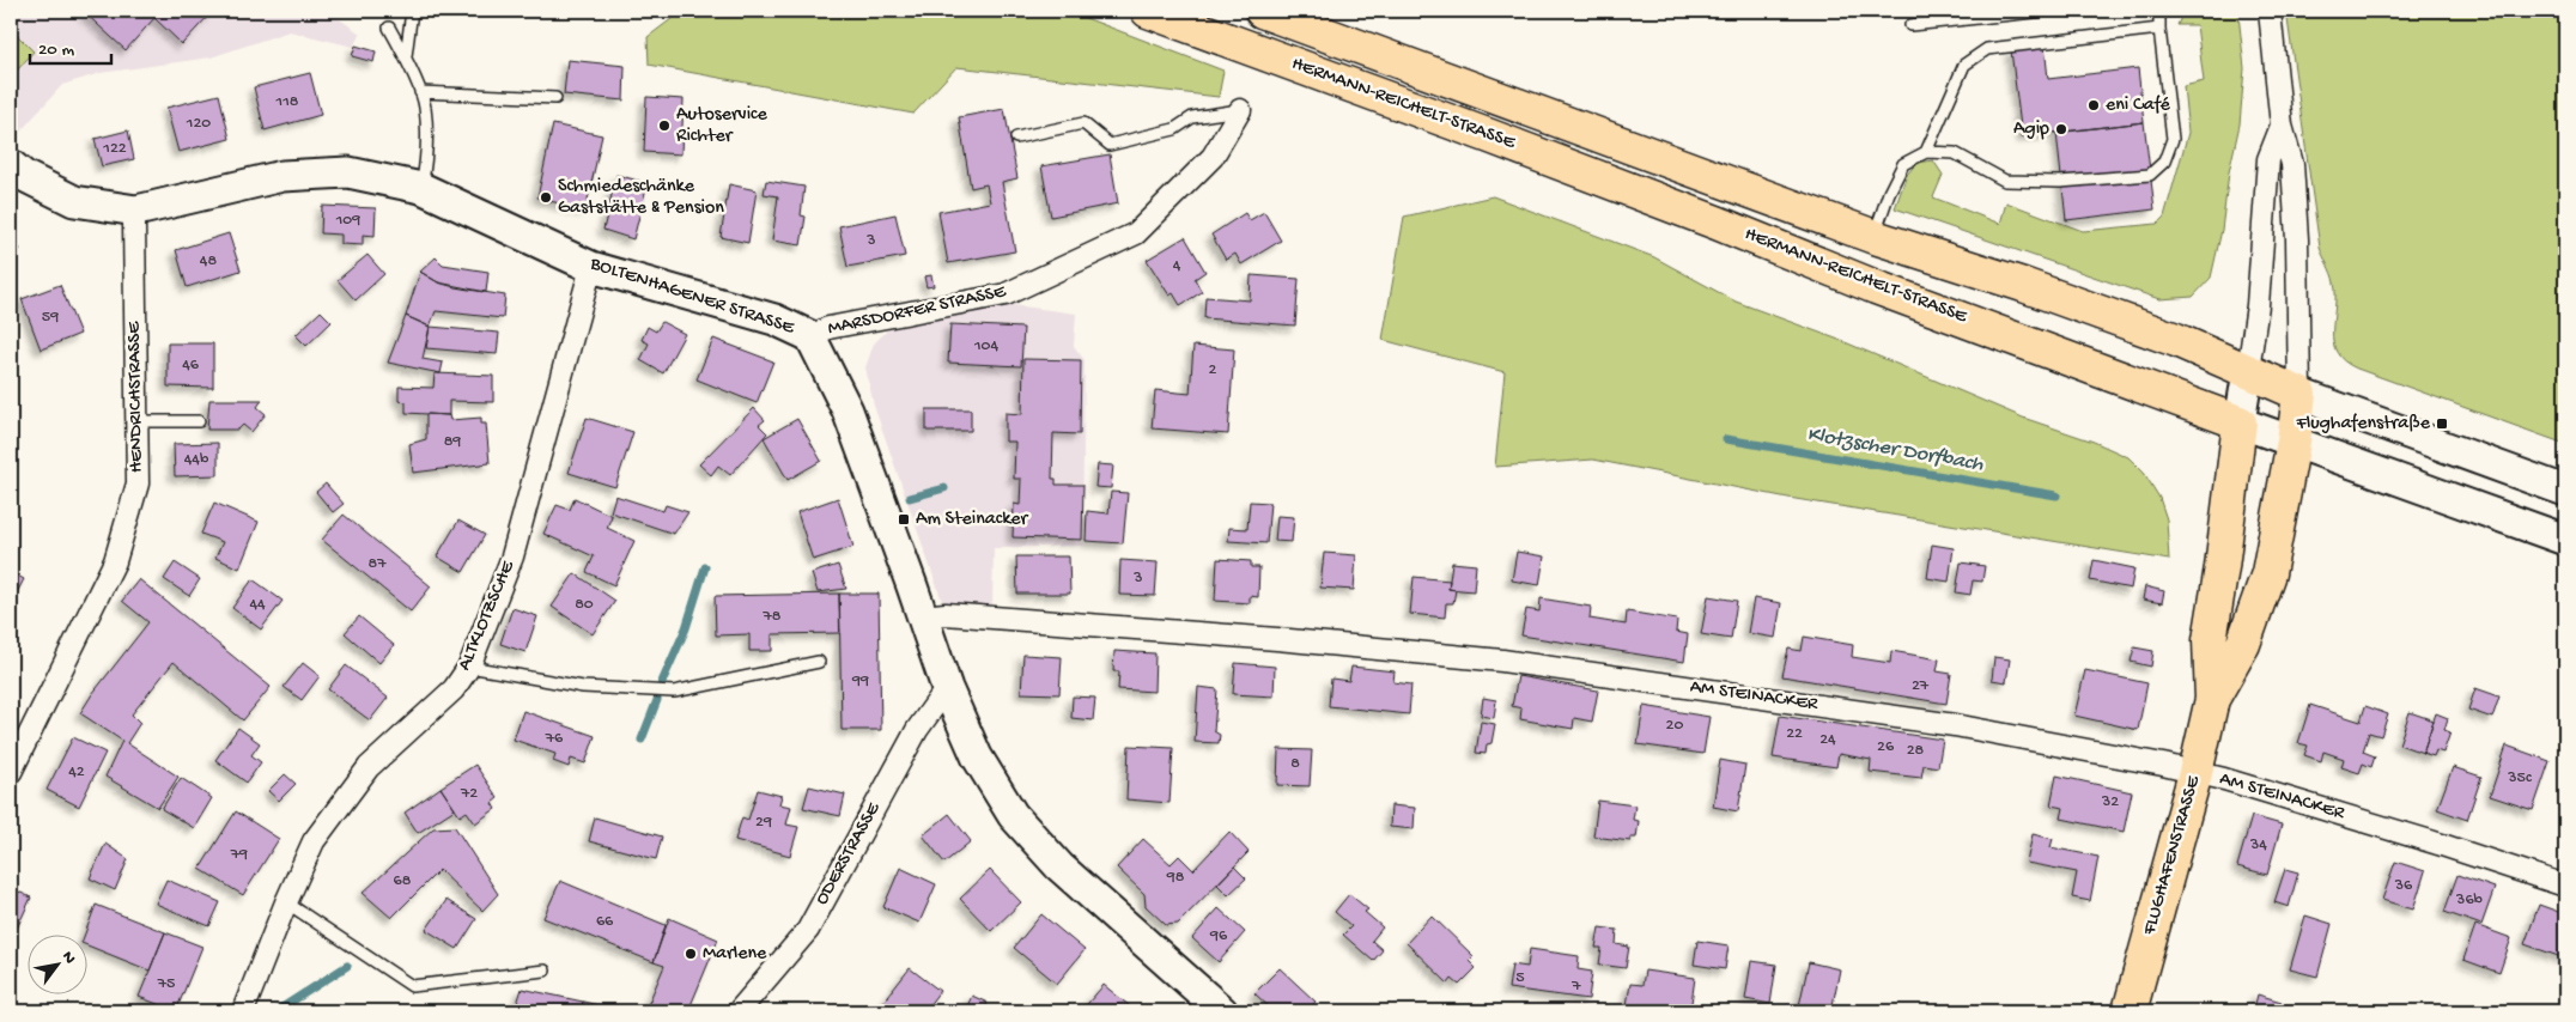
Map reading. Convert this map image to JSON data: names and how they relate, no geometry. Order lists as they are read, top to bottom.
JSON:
{
  "streets": {
    "main road": ["HERMANN-REICHELT-STRASSE", "FLUGHAFENSTRASSE"],
    "street": [
      "BOLTENHAGENER STRASSE",
      "MARSDORFER STRASSE",
      "HENDRICHSTRASSE",
      "ALTKLOTZSCHE",
      "AM STEINACKER",
      "ODERSTRASSE"
    ]
  },
  "crossings": [
    ["HERMANN-REICHELT-STRASSE", "FLUGHAFENSTRASSE"],
    ["BOLTENHAGENER STRASSE", "MARSDORFER STRASSE"],
    ["BOLTENHAGENER STRASSE", "HENDRICHSTRASSE"],
    ["BOLTENHAGENER STRASSE", "ALTKLOTZSCHE"],
    ["BOLTENHAGENER STRASSE", "AM STEINACKER"],
    ["BOLTENHAGENER STRASSE", "ODERSTRASSE"],
    ["AM STEINACKER", "FLUGHAFENSTRASSE"]
  ],
  "water": ["Klotzscher Dorfbach"],
  "places": {
    "other": [
      "eni Café",
      "Autoservice Richter",
      "Agip",
      "Schmiedeschänke Gaststätte & Pension",
      "Marlene"
    ],
    "transit": ["Flughafenstraße", "Am Steinacker"]
  },
  "house_numbers": [
    "118",
    "120",
    "122",
    "109",
    "3",
    "48",
    "4",
    "59",
    "104",
    "46",
    "2",
    "89",
    "44b",
    "87",
    "3",
    "44",
    "80",
    "78",
    "99",
    "27",
    "20",
    "22",
    "76",
    "24",
    "26",
    "28",
    "8",
    "42",
    "35c",
    "72",
    "32",
    "29",
    "34",
    "79",
    "98",
    "68",
    "36",
    "36b",
    "66",
    "96",
    "5",
    "75",
    "7"
  ],
  "scale_bar": "20 m",
  "north": "top right"
}
